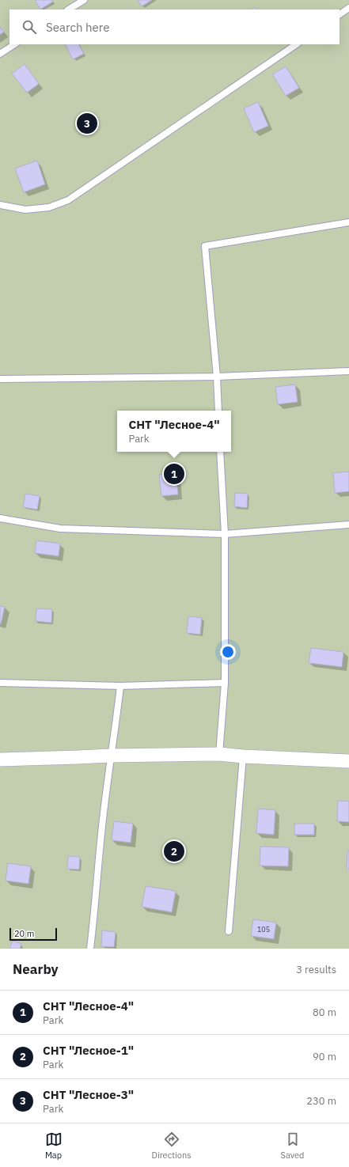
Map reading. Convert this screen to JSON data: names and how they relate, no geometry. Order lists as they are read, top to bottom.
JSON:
{
  "house_numbers": ["105"],
  "scale_bar": "20 m",
  "page": {
    "search": "Search here",
    "pins": ["3", "1", "2"],
    "popup": ["СНТ \"Лесное-4\"", "Park"],
    "scale": "20 m",
    "heading": ["Nearby", "3 results"],
    "list": [
      {
        "mark": "1",
        "name": "СНТ \"Лесное-4\"",
        "note": "Park",
        "value": "80 m"
      },
      {
        "mark": "2",
        "name": "СНТ \"Лесное-1\"",
        "note": "Park",
        "value": "90 m"
      },
      {
        "mark": "3",
        "name": "СНТ \"Лесное-3\"",
        "note": "Park",
        "value": "230 m"
      }
    ],
    "nav": ["Map", "Directions", "Saved"]
  }
}
